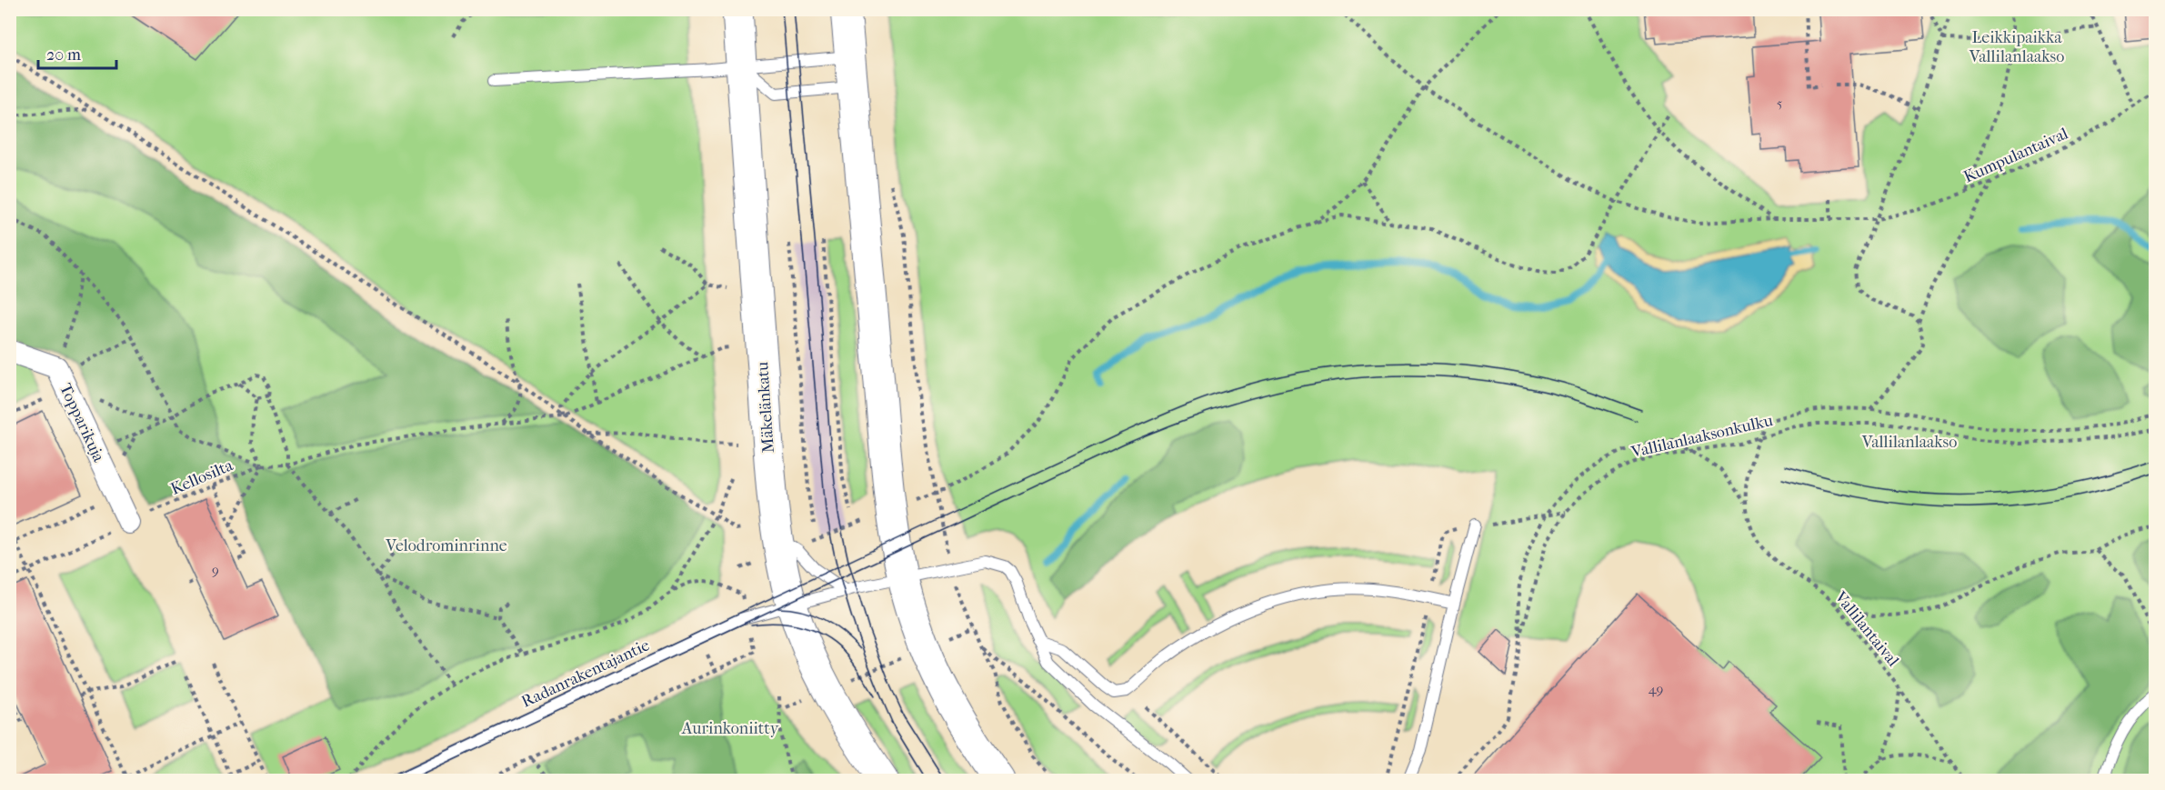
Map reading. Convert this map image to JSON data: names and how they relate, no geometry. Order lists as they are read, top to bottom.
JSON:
{
  "streets": {
    "main road": ["Mäkelänkatu"],
    "street": ["Topparikuja"],
    "lane": ["Radanrakentajantie"],
    "path": [
      "Kumpulantaival",
      "Vallilanlaaksonkulku",
      "Kellosilta",
      "Vallilantaival"
    ]
  },
  "crossings": [
    ["Mäkelänkatu", "Radanrakentajantie"],
    ["Vallilanlaaksonkulku", "Vallilantaival"]
  ],
  "parks": [
    "Leikkipaikka Vallilanlaakso",
    "Vallilanlaakso",
    "Velodrominrinne",
    "Aurinkoniitty"
  ],
  "house_numbers": ["5", "9", "49"],
  "scale_bar": "20 m"
}
